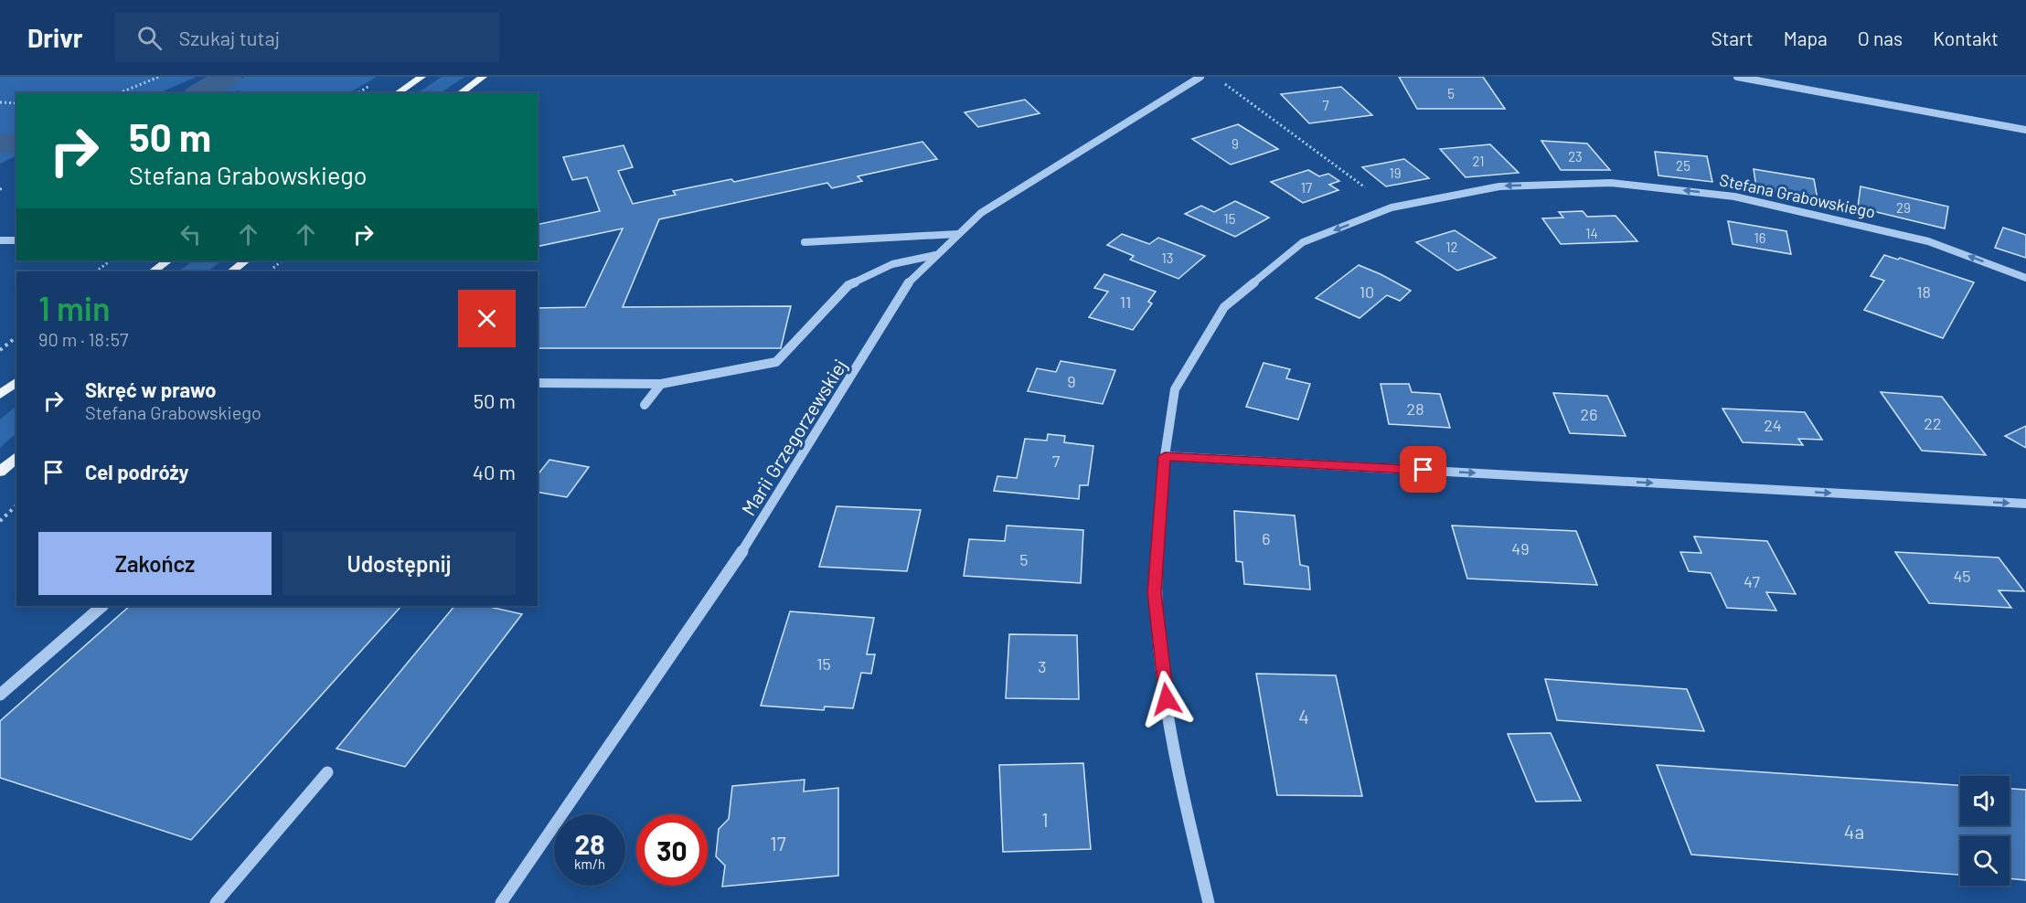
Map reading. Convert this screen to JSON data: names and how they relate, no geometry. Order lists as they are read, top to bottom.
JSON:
{
  "streets": {
    "street": ["Stefana Grabowskiego", "Marii Grzegorzewskiej"]
  },
  "one_way": ["Stefana Grabowskiego"],
  "house_numbers": [
    "5",
    "7",
    "9",
    "23",
    "21",
    "25",
    "19",
    "17",
    "29",
    "15",
    "14",
    "16",
    "12",
    "13",
    "10",
    "18",
    "11",
    "9",
    "28",
    "26",
    "22",
    "24",
    "7",
    "6",
    "49",
    "5",
    "45",
    "47",
    "15",
    "3",
    "4",
    "1",
    "4a",
    "17"
  ],
  "page": {
    "header": "Drivr",
    "search": "Szukaj tutaj",
    "nav": [
      "Start",
      "Mapa",
      "O nas",
      "Kontakt"
    ],
    "turn": ["50 m", "Stefana Grabowskiego"],
    "heading": ["1 min", "90 m · 18:57"],
    "list": [
      {
        "name": "Skręć w prawo",
        "note": "Stefana Grabowskiego",
        "value": "50 m"
      },
      {
        "name": "Cel podróży",
        "value": "40 m"
      }
    ],
    "buttons": ["Zakończ", "Udostępnij"],
    "speed": "28 km/h",
    "limit": "30"
  }
}
